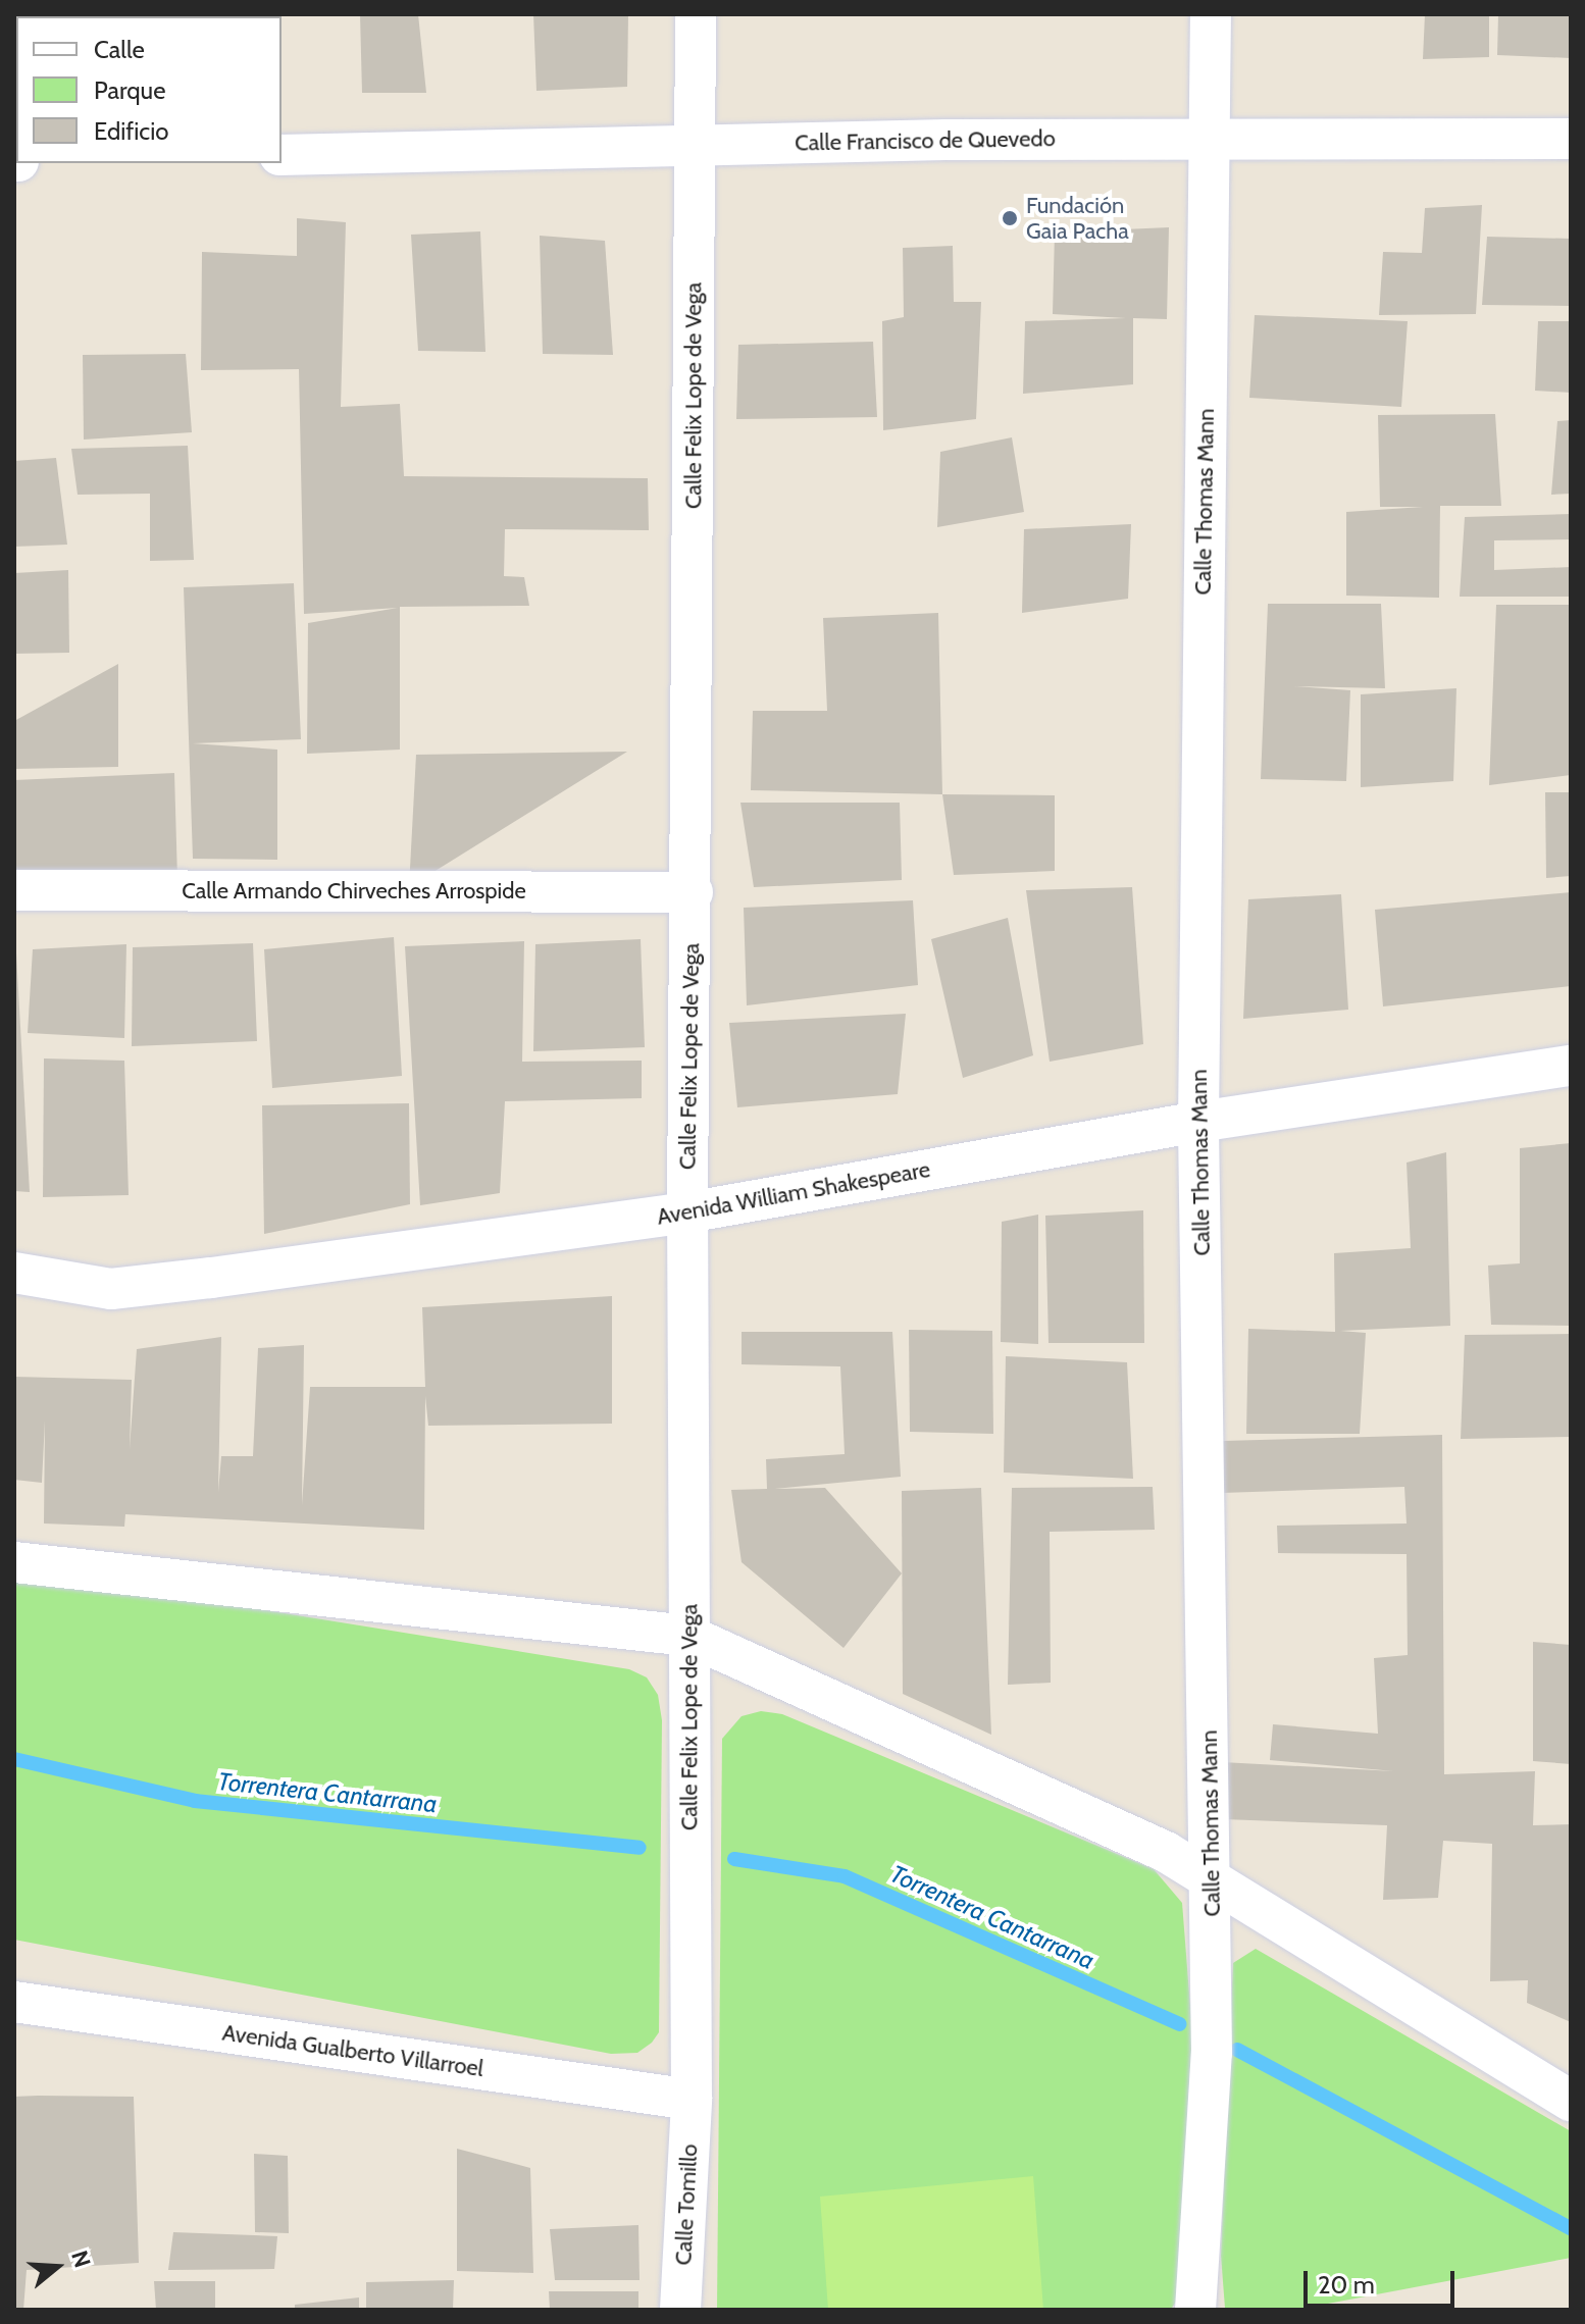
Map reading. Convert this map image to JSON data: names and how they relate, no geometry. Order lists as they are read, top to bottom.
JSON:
{
  "streets": {
    "street": [
      "Calle Francisco de Quevedo",
      "Calle Felix Lope de Vega",
      "Calle Thomas Mann",
      "Calle Armando Chirveches Arrospide",
      "Avenida William Shakespeare",
      "Avenida Gualberto Villarroel",
      "Calle Tomillo"
    ]
  },
  "crossings": [
    ["Calle Francisco de Quevedo", "Calle Felix Lope de Vega"],
    ["Calle Francisco de Quevedo", "Calle Thomas Mann"],
    ["Calle Felix Lope de Vega", "Calle Armando Chirveches Arrospide"],
    ["Calle Felix Lope de Vega", "Avenida William Shakespeare"],
    ["Calle Felix Lope de Vega", "Avenida Gualberto Villarroel"],
    ["Calle Felix Lope de Vega", "Calle Tomillo"],
    ["Calle Thomas Mann", "Avenida William Shakespeare"],
    ["Avenida Gualberto Villarroel", "Calle Tomillo"]
  ],
  "water": ["Torrentera Cantarrana"],
  "places": ["Fundación Gaia Pacha"],
  "legend": ["Calle", "Parque", "Edificio"],
  "scale_bar": "20 m",
  "north": "right"
}
